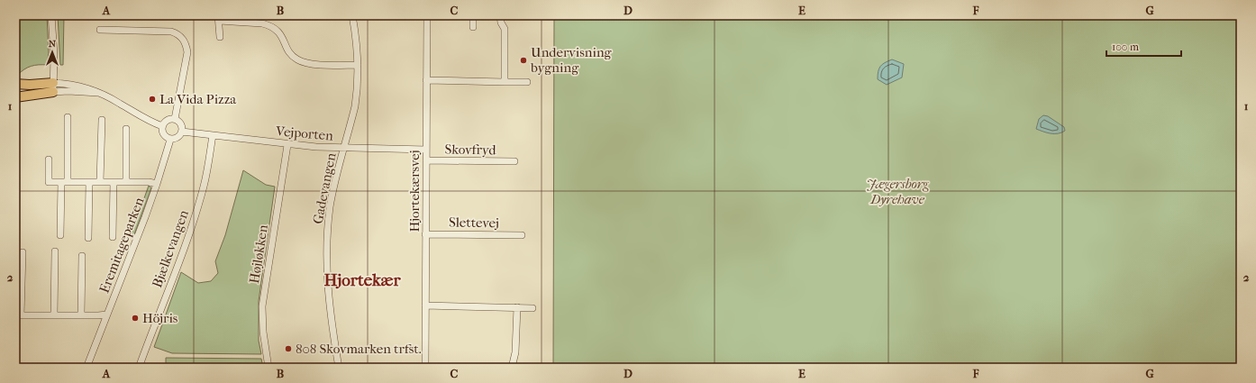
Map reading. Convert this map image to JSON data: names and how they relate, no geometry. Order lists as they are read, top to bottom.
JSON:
{
  "streets": {
    "street": [
      "Vejporten",
      "Skovfryd",
      "Gadevangen",
      "Hjortekærsvej",
      "Slettevej",
      "Eremitageparken",
      "Bjælkevangen",
      "Højløkken"
    ]
  },
  "crossings": [
    ["Vejporten", "Gadevangen"],
    ["Vejporten", "Hjortekærsvej"],
    ["Vejporten", "Eremitageparken"],
    ["Vejporten", "Bjælkevangen"],
    ["Vejporten", "Højløkken"],
    ["Skovfryd", "Hjortekærsvej"],
    ["Hjortekærsvej", "Slettevej"]
  ],
  "districts": ["Hjortekær"],
  "parks": ["Jægersborg Dyrehave"],
  "places": [
    "Undervisning bygning",
    "La Vida Pizza",
    "Höjris",
    "808 Skovmarken trfst."
  ],
  "scale_bar": "100 m",
  "north": "top",
  "grid": {
    "columns": [
      "A",
      "B",
      "C",
      "D",
      "E",
      "F",
      "G"
    ],
    "rows": ["1", "2"]
  }
}
